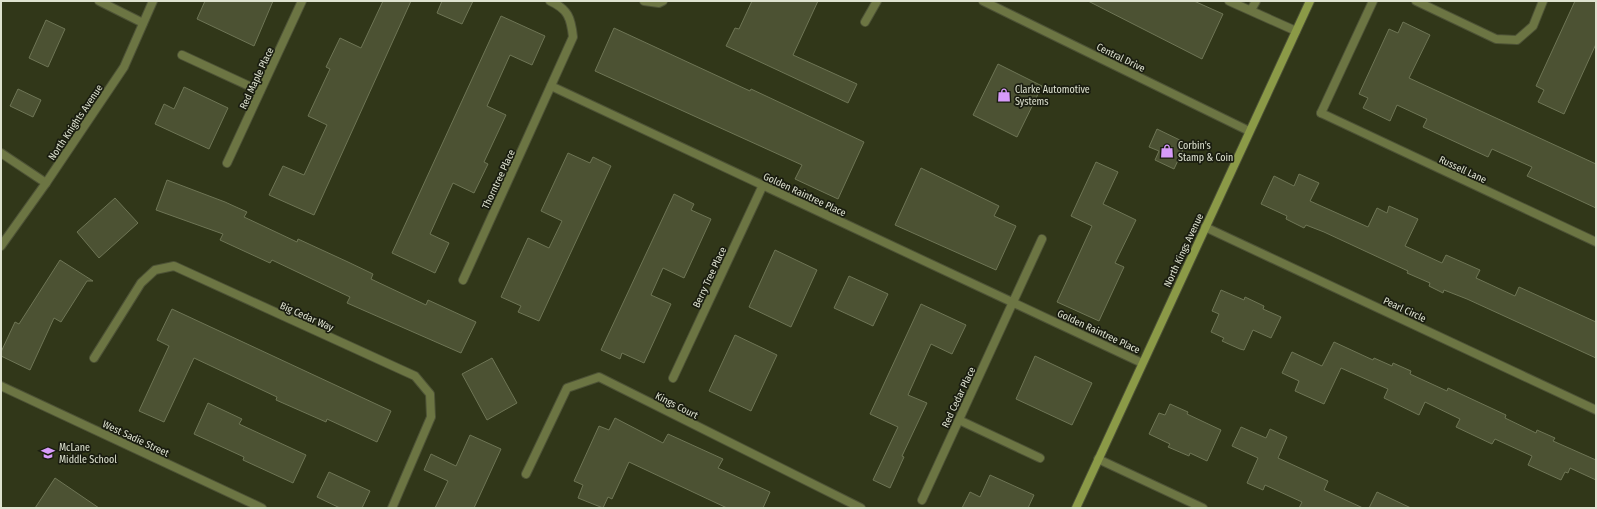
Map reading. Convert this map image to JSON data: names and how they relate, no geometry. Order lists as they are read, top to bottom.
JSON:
{
  "streets": {
    "street": [
      "Central Drive",
      "Red Maple Place",
      "North Knights Avenue",
      "Russell Lane",
      "Thorntree Place",
      "Golden Raintree Place",
      "North Kings Avenue",
      "Berry Tree Place",
      "Pearl Circle",
      "Big Cedar Way",
      "Red Cedar Place",
      "Kings Court",
      "West Sadie Street"
    ]
  },
  "crossings": [
    ["Central Drive", "North Kings Avenue"],
    ["Thorntree Place", "Golden Raintree Place"],
    ["Golden Raintree Place", "North Kings Avenue"],
    ["Golden Raintree Place", "Berry Tree Place"],
    ["Golden Raintree Place", "Red Cedar Place"],
    ["North Kings Avenue", "Pearl Circle"]
  ],
  "places": {
    "shop": ["Clarke Automotive Systems", "Corbin's Stamp & Coin"],
    "school or university": ["McLane Middle School"]
  }
}
